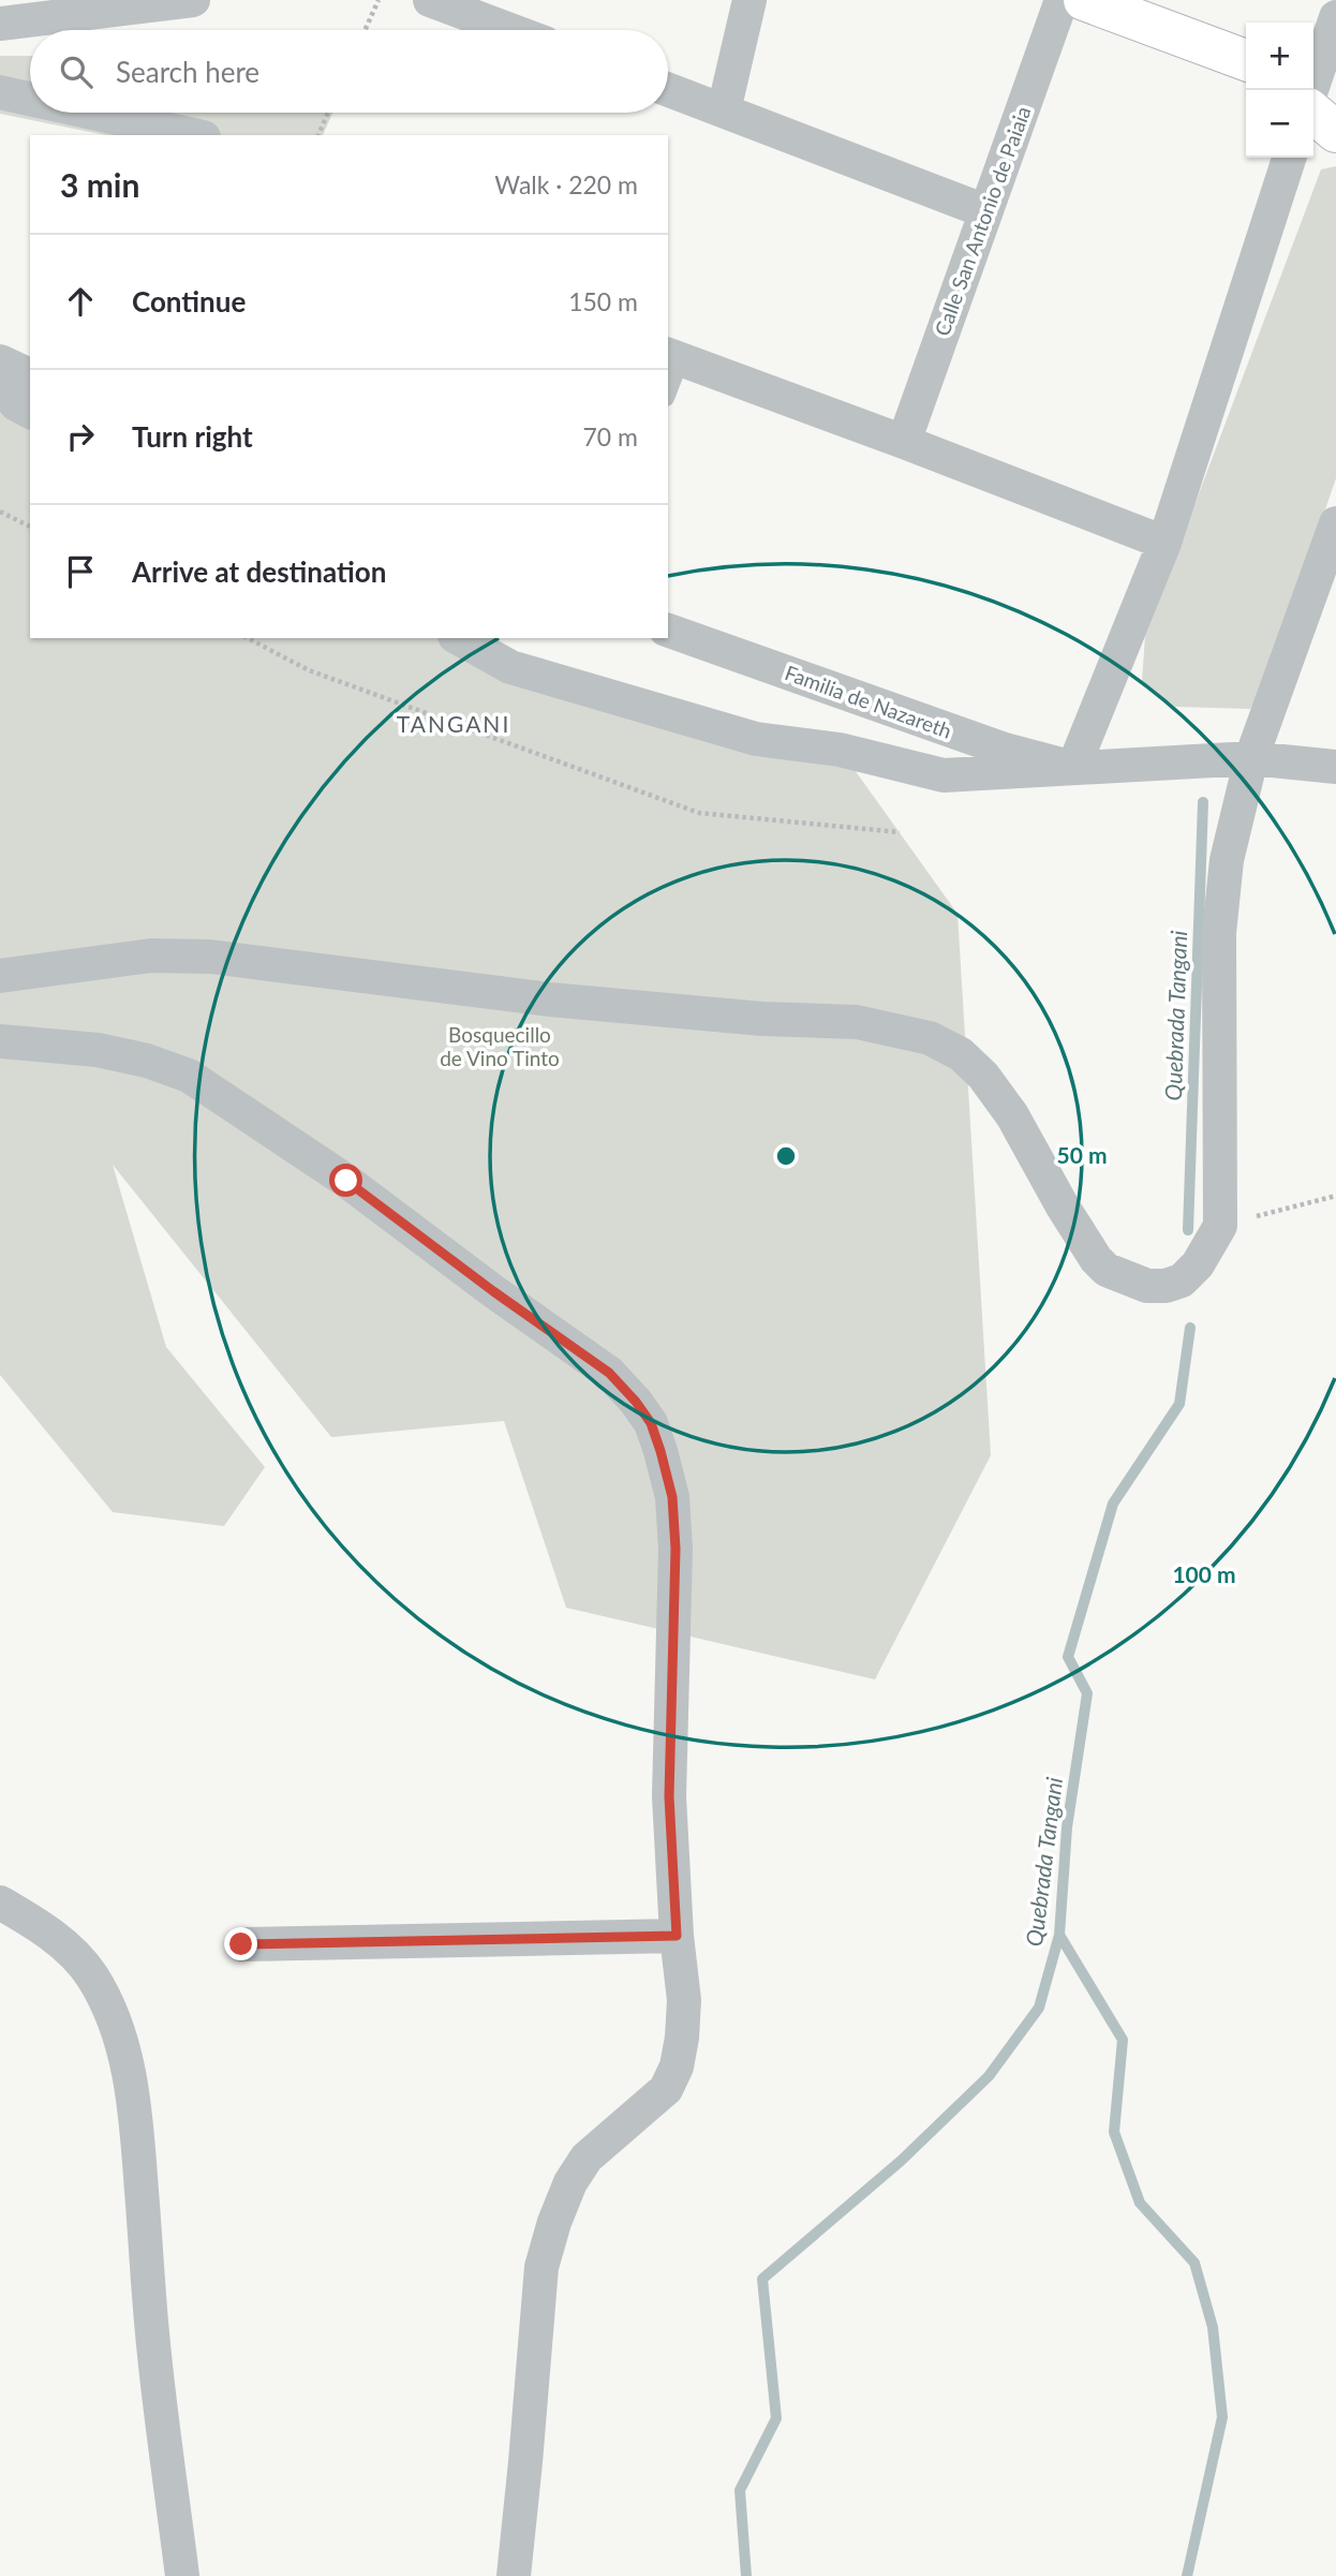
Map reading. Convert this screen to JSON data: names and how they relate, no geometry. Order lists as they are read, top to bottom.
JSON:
{
  "streets": {
    "street": ["Calle San Antonio de Paiaia", "Familia de Nazareth"]
  },
  "districts": ["TANGANI"],
  "water": ["Quebrada Tangani"],
  "parks": ["Bosquecillo de Vino Tinto"],
  "page": {
    "map_buttons": ["+", "−"],
    "search": "Search here",
    "heading": ["3 min", "Walk · 220 m"],
    "list": [
      ["Continue", "150 m"],
      ["Turn right", "70 m"],
      "Arrive at destination"
    ]
  },
  "rings": ["50 m", "100 m"]
}
